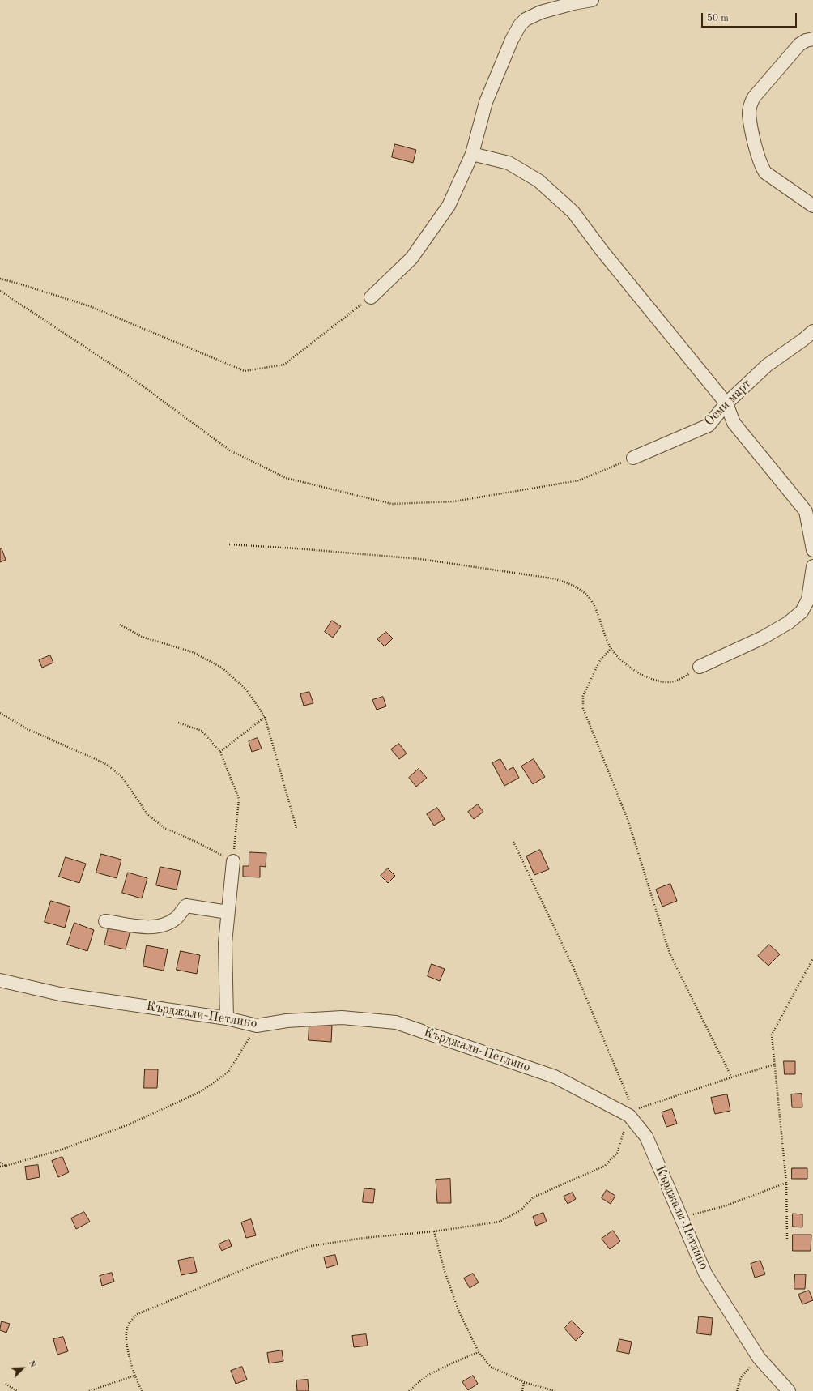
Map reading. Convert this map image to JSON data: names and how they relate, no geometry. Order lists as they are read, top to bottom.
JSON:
{
  "streets": {
    "street": ["Осми март", "Кърджали-Петлино"]
  },
  "scale_bar": "50 m",
  "north": "top right"
}
